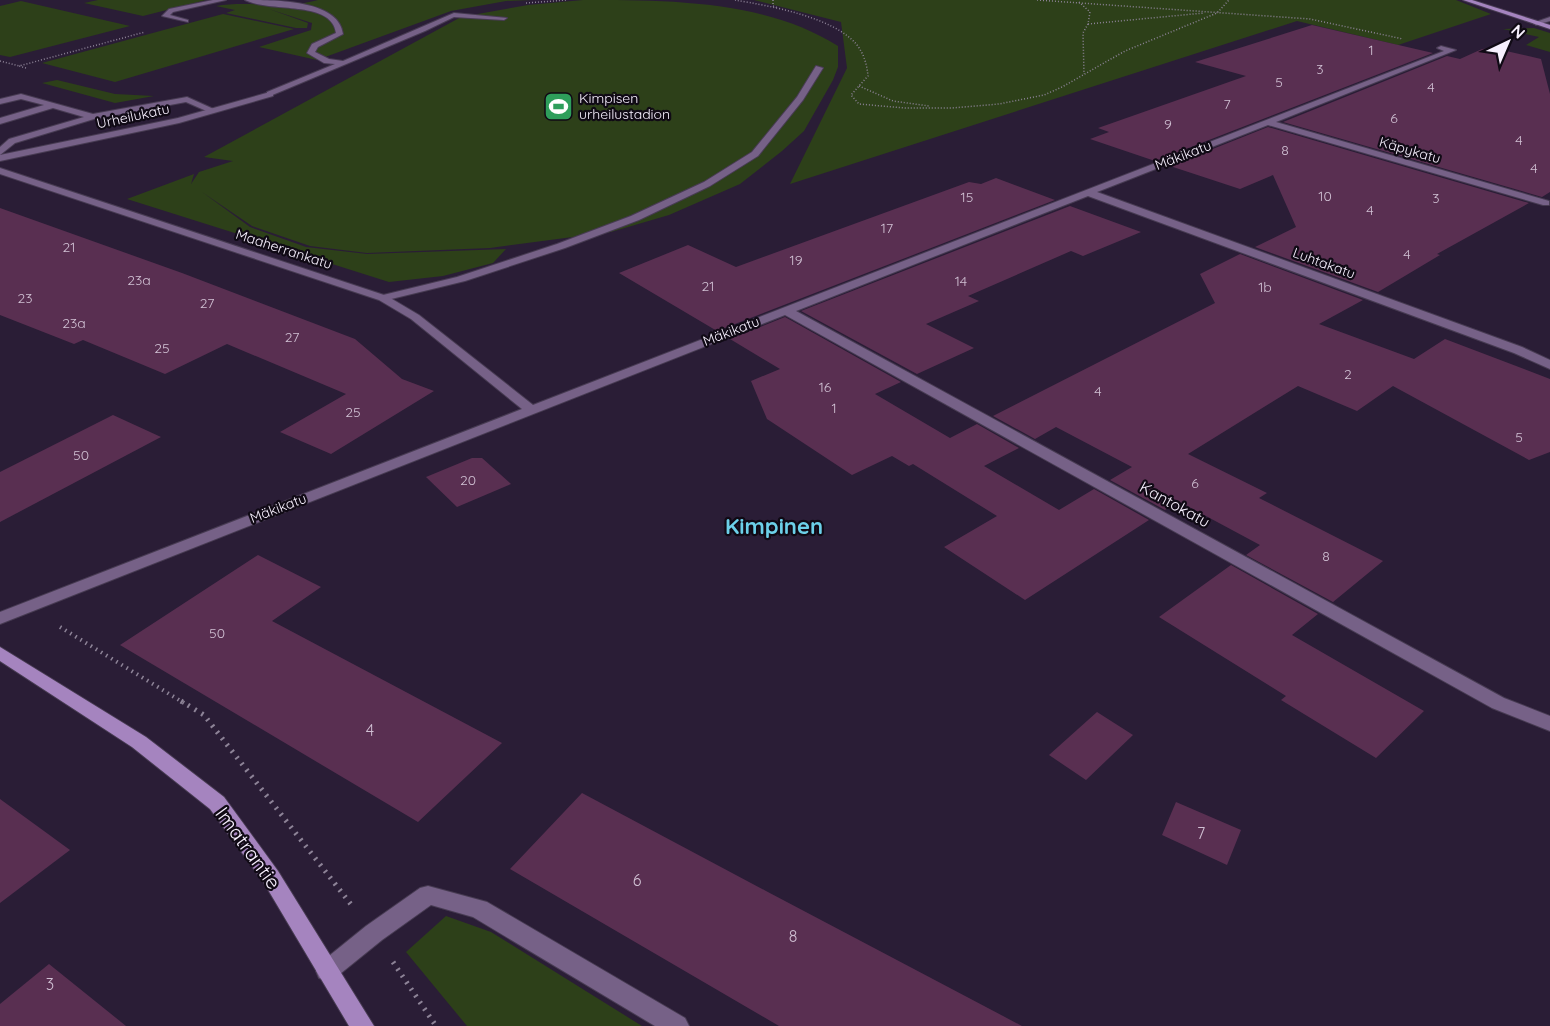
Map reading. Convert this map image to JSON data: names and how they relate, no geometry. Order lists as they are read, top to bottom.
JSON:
{
  "streets": {
    "street": [
      "Urheilukatu",
      "Käpykatu",
      "Mäkikatu",
      "Maaherrankatu",
      "Luhtakatu",
      "Kantokatu",
      "Imatrantie"
    ]
  },
  "crossings": [
    ["Käpykatu", "Mäkikatu"],
    ["Mäkikatu", "Maaherrankatu"],
    ["Mäkikatu", "Luhtakatu"],
    ["Mäkikatu", "Kantokatu"]
  ],
  "districts": ["Kimpinen"],
  "places": {
    "sports": ["Kimpisen urheilustadion"]
  },
  "house_numbers": [
    "1",
    "3",
    "5",
    "4",
    "7",
    "6",
    "9",
    "4",
    "8",
    "4",
    "10",
    "15",
    "3",
    "4",
    "17",
    "21",
    "4",
    "19",
    "23a",
    "14",
    "21",
    "1b",
    "23",
    "27",
    "23a",
    "27",
    "25",
    "2",
    "16",
    "4",
    "1",
    "25",
    "5",
    "50",
    "20",
    "6",
    "8",
    "50",
    "4",
    "7",
    "6",
    "8",
    "3"
  ],
  "north": "top right"
}
